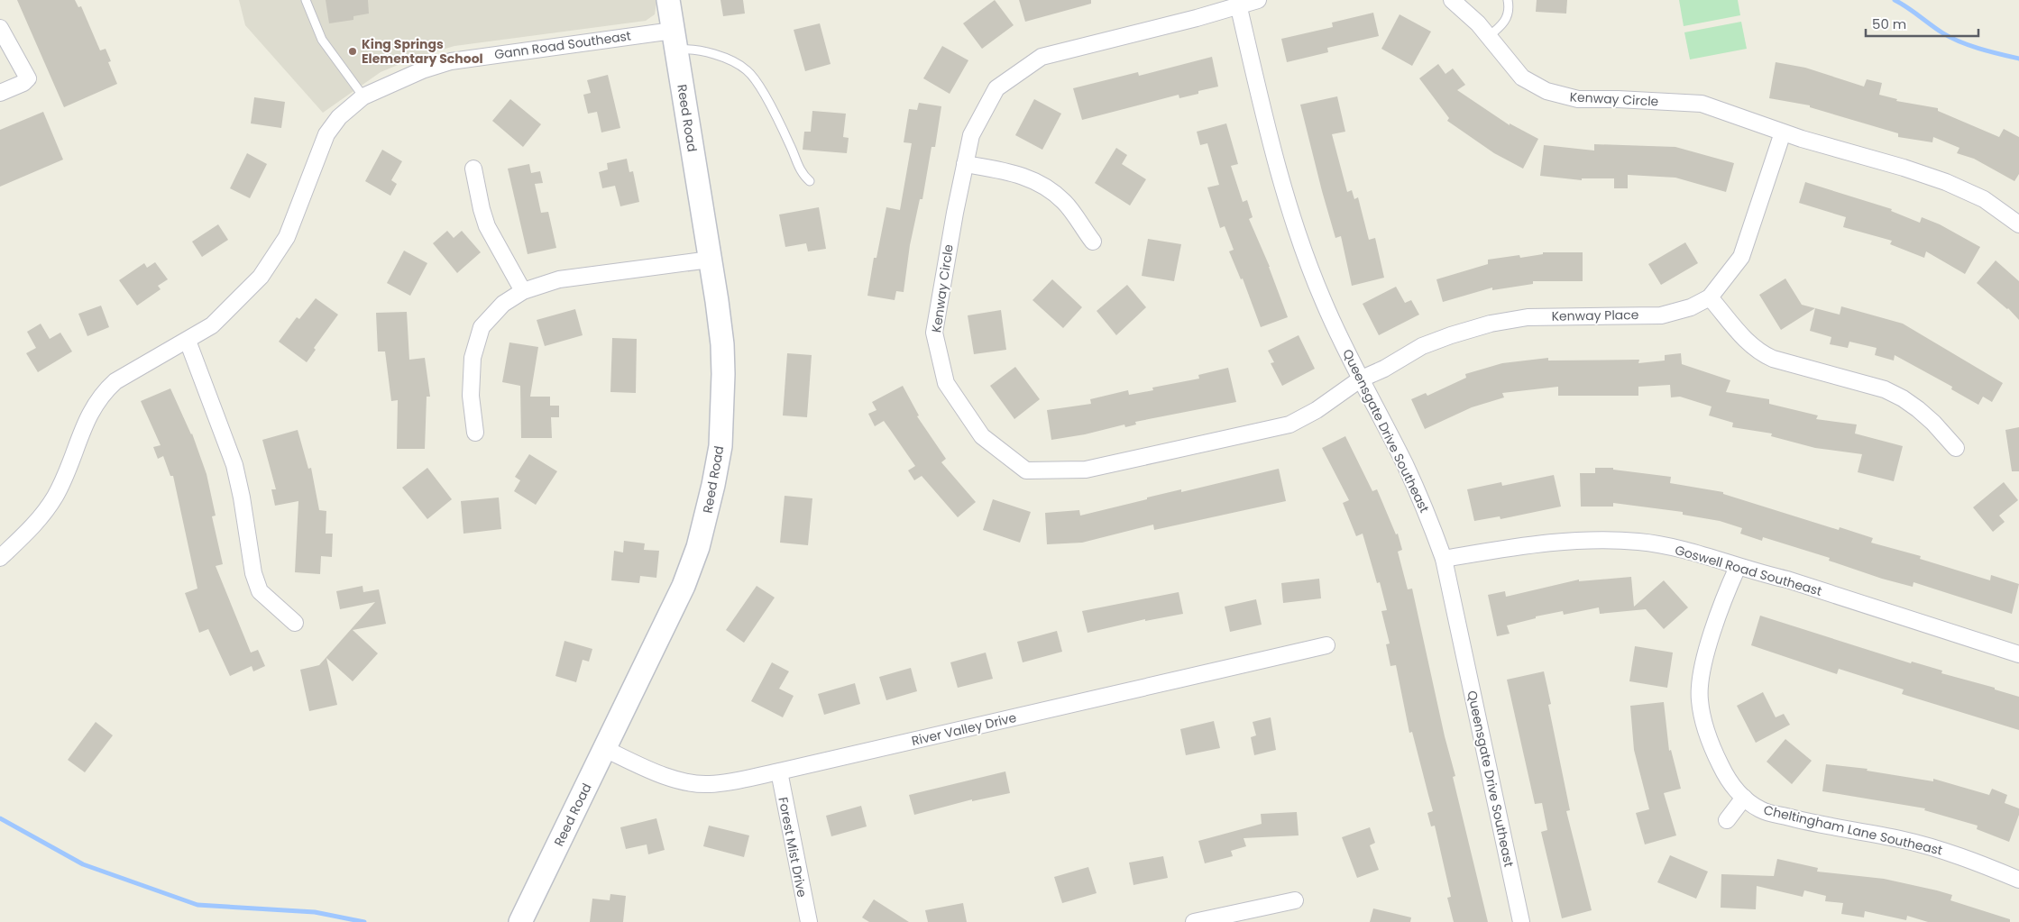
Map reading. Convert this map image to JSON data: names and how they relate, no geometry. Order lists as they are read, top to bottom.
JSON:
{
  "streets": {
    "street": [
      "Gann Road Southeast",
      "Kenway Circle",
      "Reed Road",
      "Kenway Place",
      "Queensgate Drive Southeast",
      "Goswell Road Southeast",
      "River Valley Drive",
      "Cheltingham Lane Southeast",
      "Forest Mist Drive"
    ]
  },
  "crossings": [
    ["Gann Road Southeast", "Reed Road"],
    ["Kenway Circle", "Kenway Place"],
    ["Kenway Circle", "Queensgate Drive Southeast"],
    ["Reed Road", "River Valley Drive"],
    ["Kenway Place", "Queensgate Drive Southeast"],
    ["Queensgate Drive Southeast", "Goswell Road Southeast"],
    ["Goswell Road Southeast", "Cheltingham Lane Southeast"],
    ["River Valley Drive", "Forest Mist Drive"]
  ],
  "places": ["King Springs Elementary School"],
  "scale_bar": "50 m"
}
